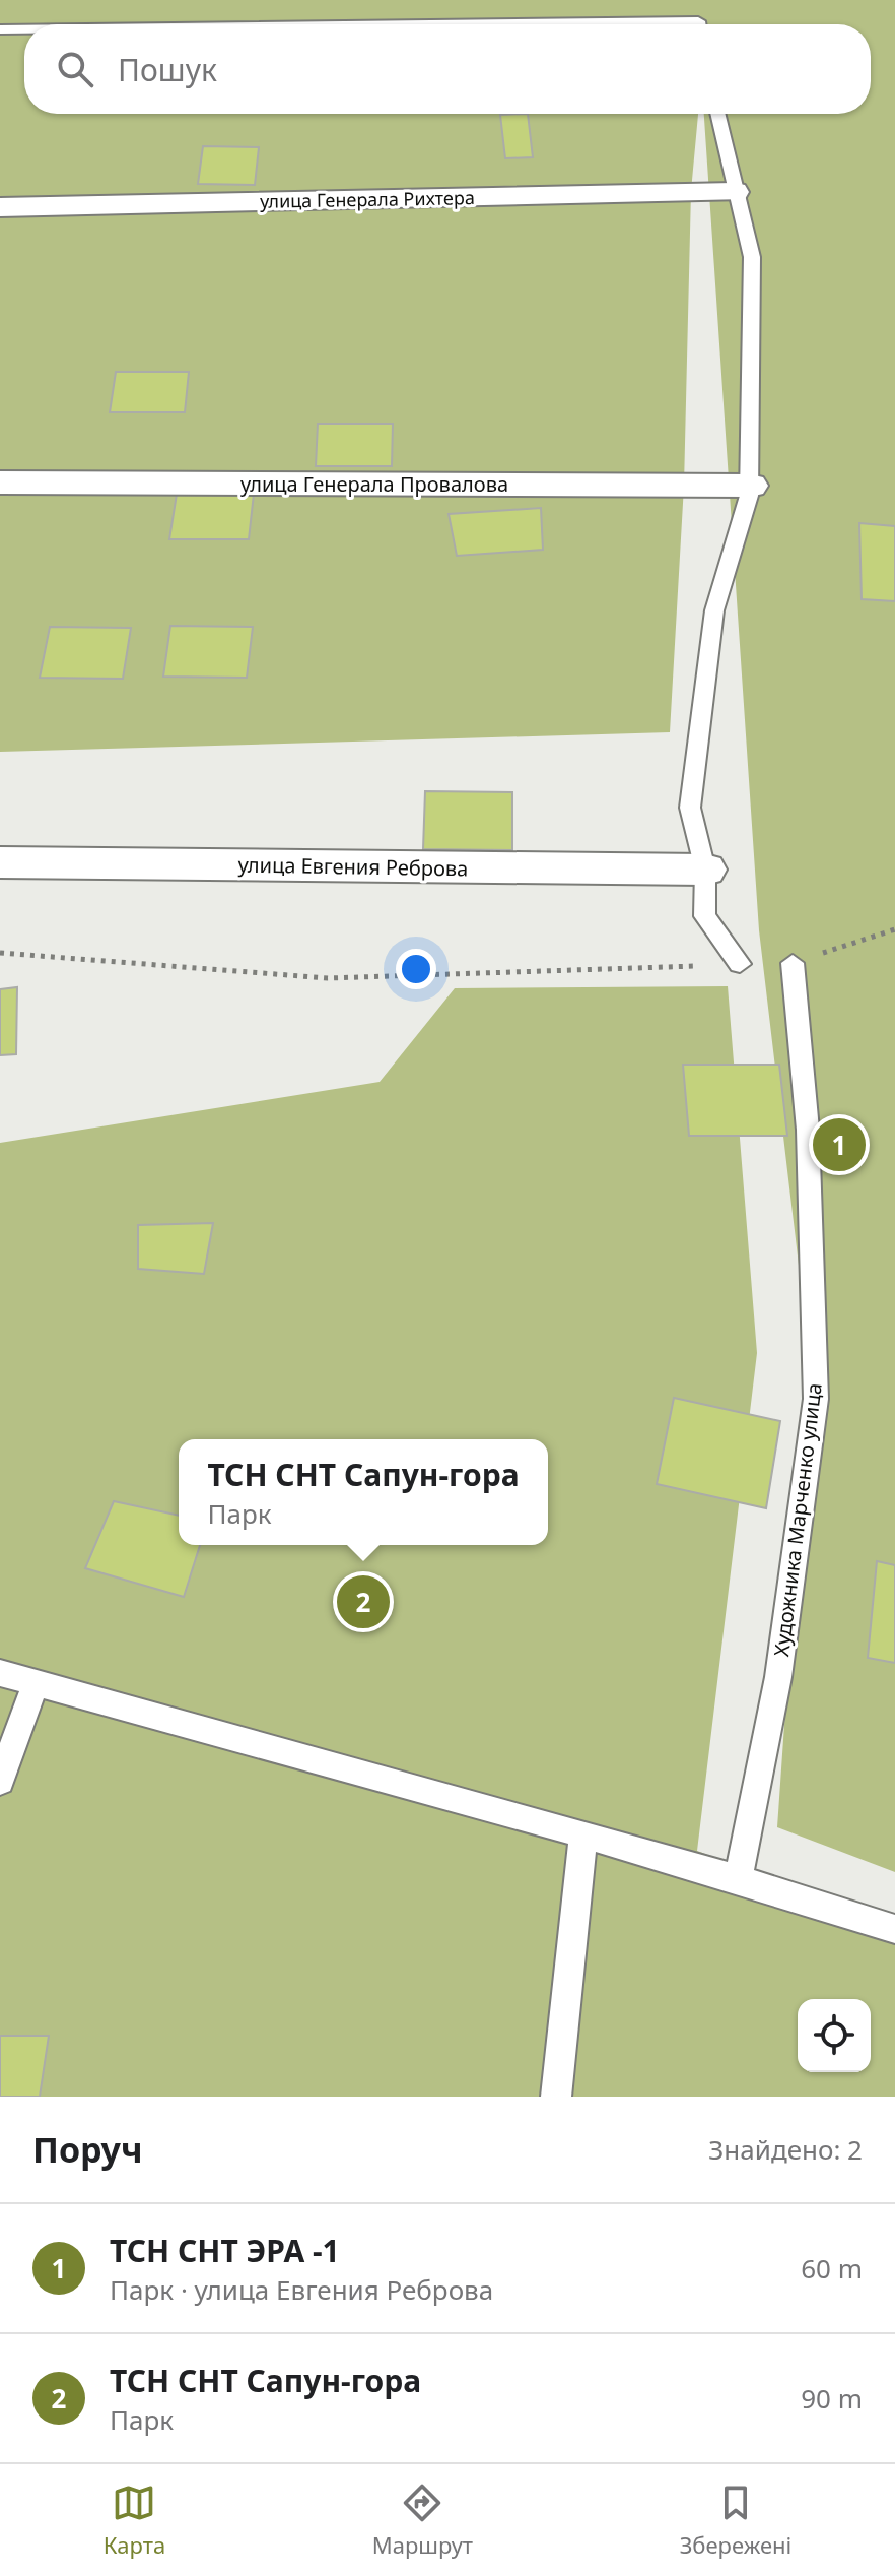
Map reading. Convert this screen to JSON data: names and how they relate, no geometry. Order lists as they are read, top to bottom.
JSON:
{
  "streets": {
    "street": ["улица Генерала Рихтера", "улица Генерала Провалова", "улица Евгения Реброва"],
    "lane": ["Художника Марченко улица"]
  },
  "page": {
    "search": "Пошук",
    "pins": ["1", "2"],
    "popup": ["ТСН СНТ Сапун-гора", "Парк"],
    "heading": ["Поруч", "Знайдено: 2"],
    "list": [
      {
        "mark": "1",
        "name": "ТСН СНТ ЭРА -1",
        "note": "Парк · улица Евгения Реброва",
        "value": "60 m"
      },
      {
        "mark": "2",
        "name": "ТСН СНТ Сапун-гора",
        "note": "Парк",
        "value": "90 m"
      }
    ],
    "nav": ["Карта", "Маршрут", "Збережені"]
  }
}
